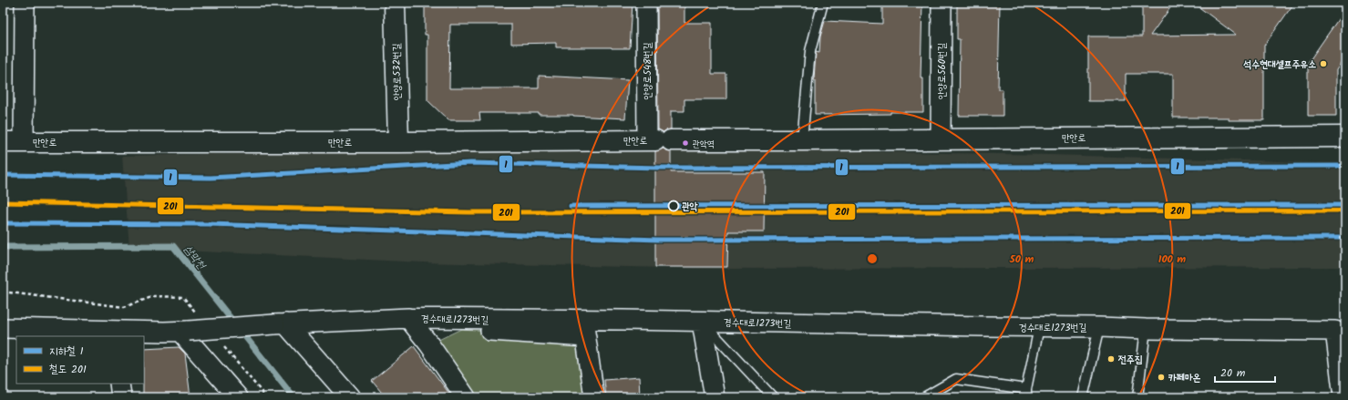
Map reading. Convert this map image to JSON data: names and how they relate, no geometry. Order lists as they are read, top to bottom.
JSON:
{
  "streets": {
    "street": [
      "안양로548번길",
      "안양로560번길",
      "안양로532번길",
      "만안로",
      "경수대로1273번길"
    ]
  },
  "crossings": [
    ["안양로548번길", "만안로"],
    ["안양로560번길", "만안로"],
    ["안양로532번길", "만안로"]
  ],
  "water": ["삼막천"],
  "places": [
    "석수현대셀프주유소",
    "관악역",
    "관악",
    "전주집",
    "카페마온"
  ],
  "lines": ["metro line 1", "rail line 201"],
  "legend": ["지하철 1", "철도 201"],
  "scale_bar": "20 m",
  "rings": ["50 m", "100 m"]
}
